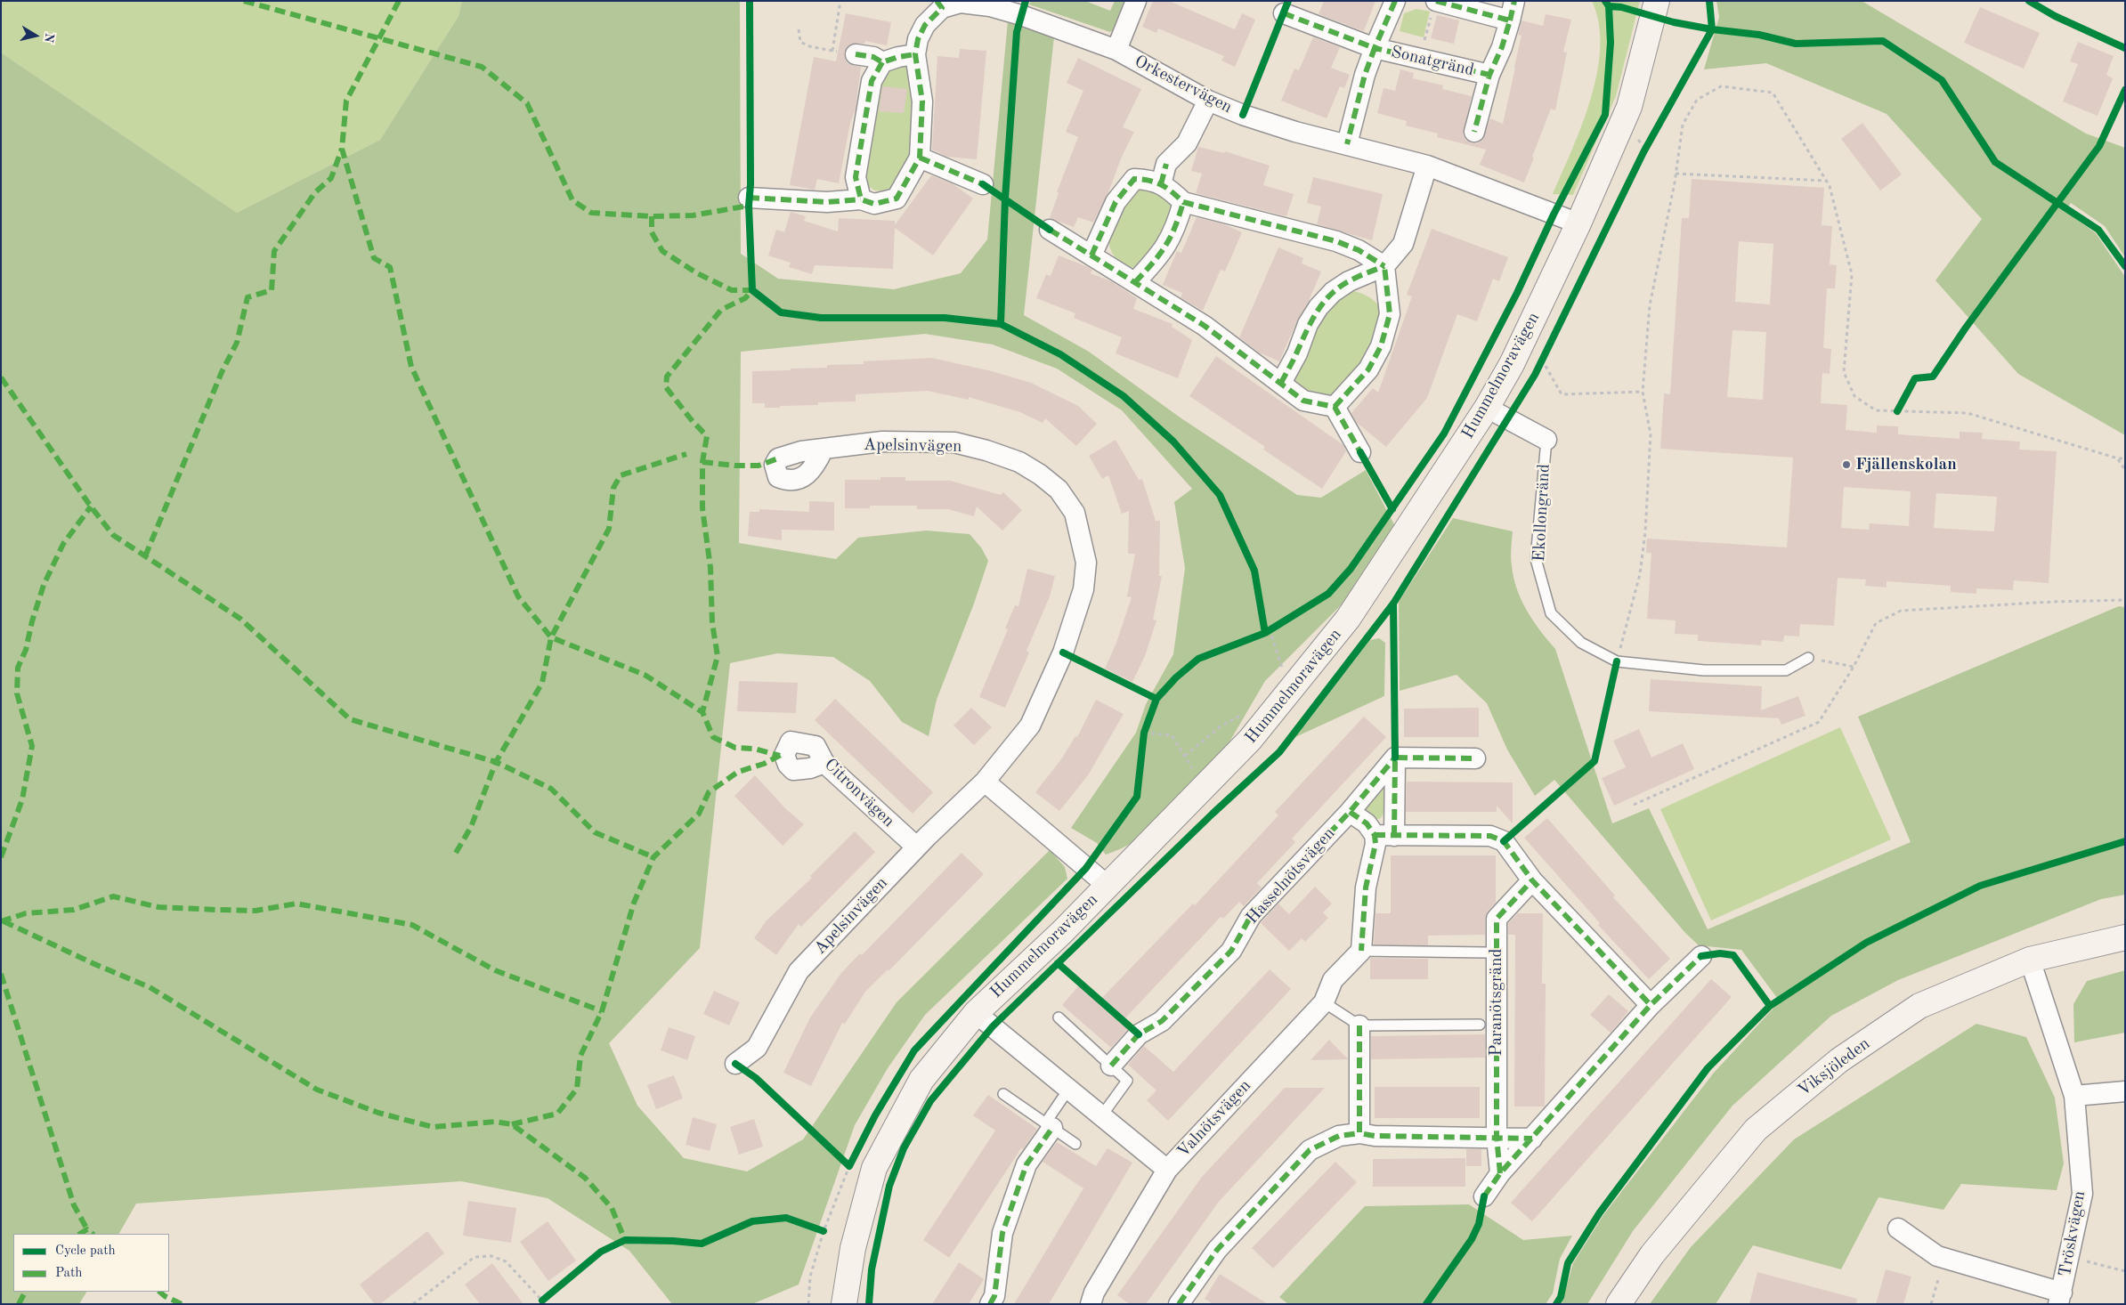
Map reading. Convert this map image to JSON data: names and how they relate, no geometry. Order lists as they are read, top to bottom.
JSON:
{
  "streets": {
    "street": [
      "Sonatgränd",
      "Orkestervägen",
      "Hummelmoravägen",
      "Apelsinvägen",
      "Ekollongränd",
      "Citronvägen",
      "Hasselnötsvägen",
      "Paranötsgränd",
      "Viksjöleden",
      "Valnötsvägen",
      "Tröskvägen"
    ]
  },
  "crossings": [
    ["Sonatgränd", "Orkestervägen"],
    ["Orkestervägen", "Hummelmoravägen"],
    ["Hummelmoravägen", "Ekollongränd"],
    ["Apelsinvägen", "Citronvägen"],
    ["Paranötsgränd", "Valnötsvägen"],
    ["Viksjöleden", "Tröskvägen"]
  ],
  "places": ["Fjällenskolan"],
  "legend": ["Cycle path", "Path"],
  "north": "right"
}
